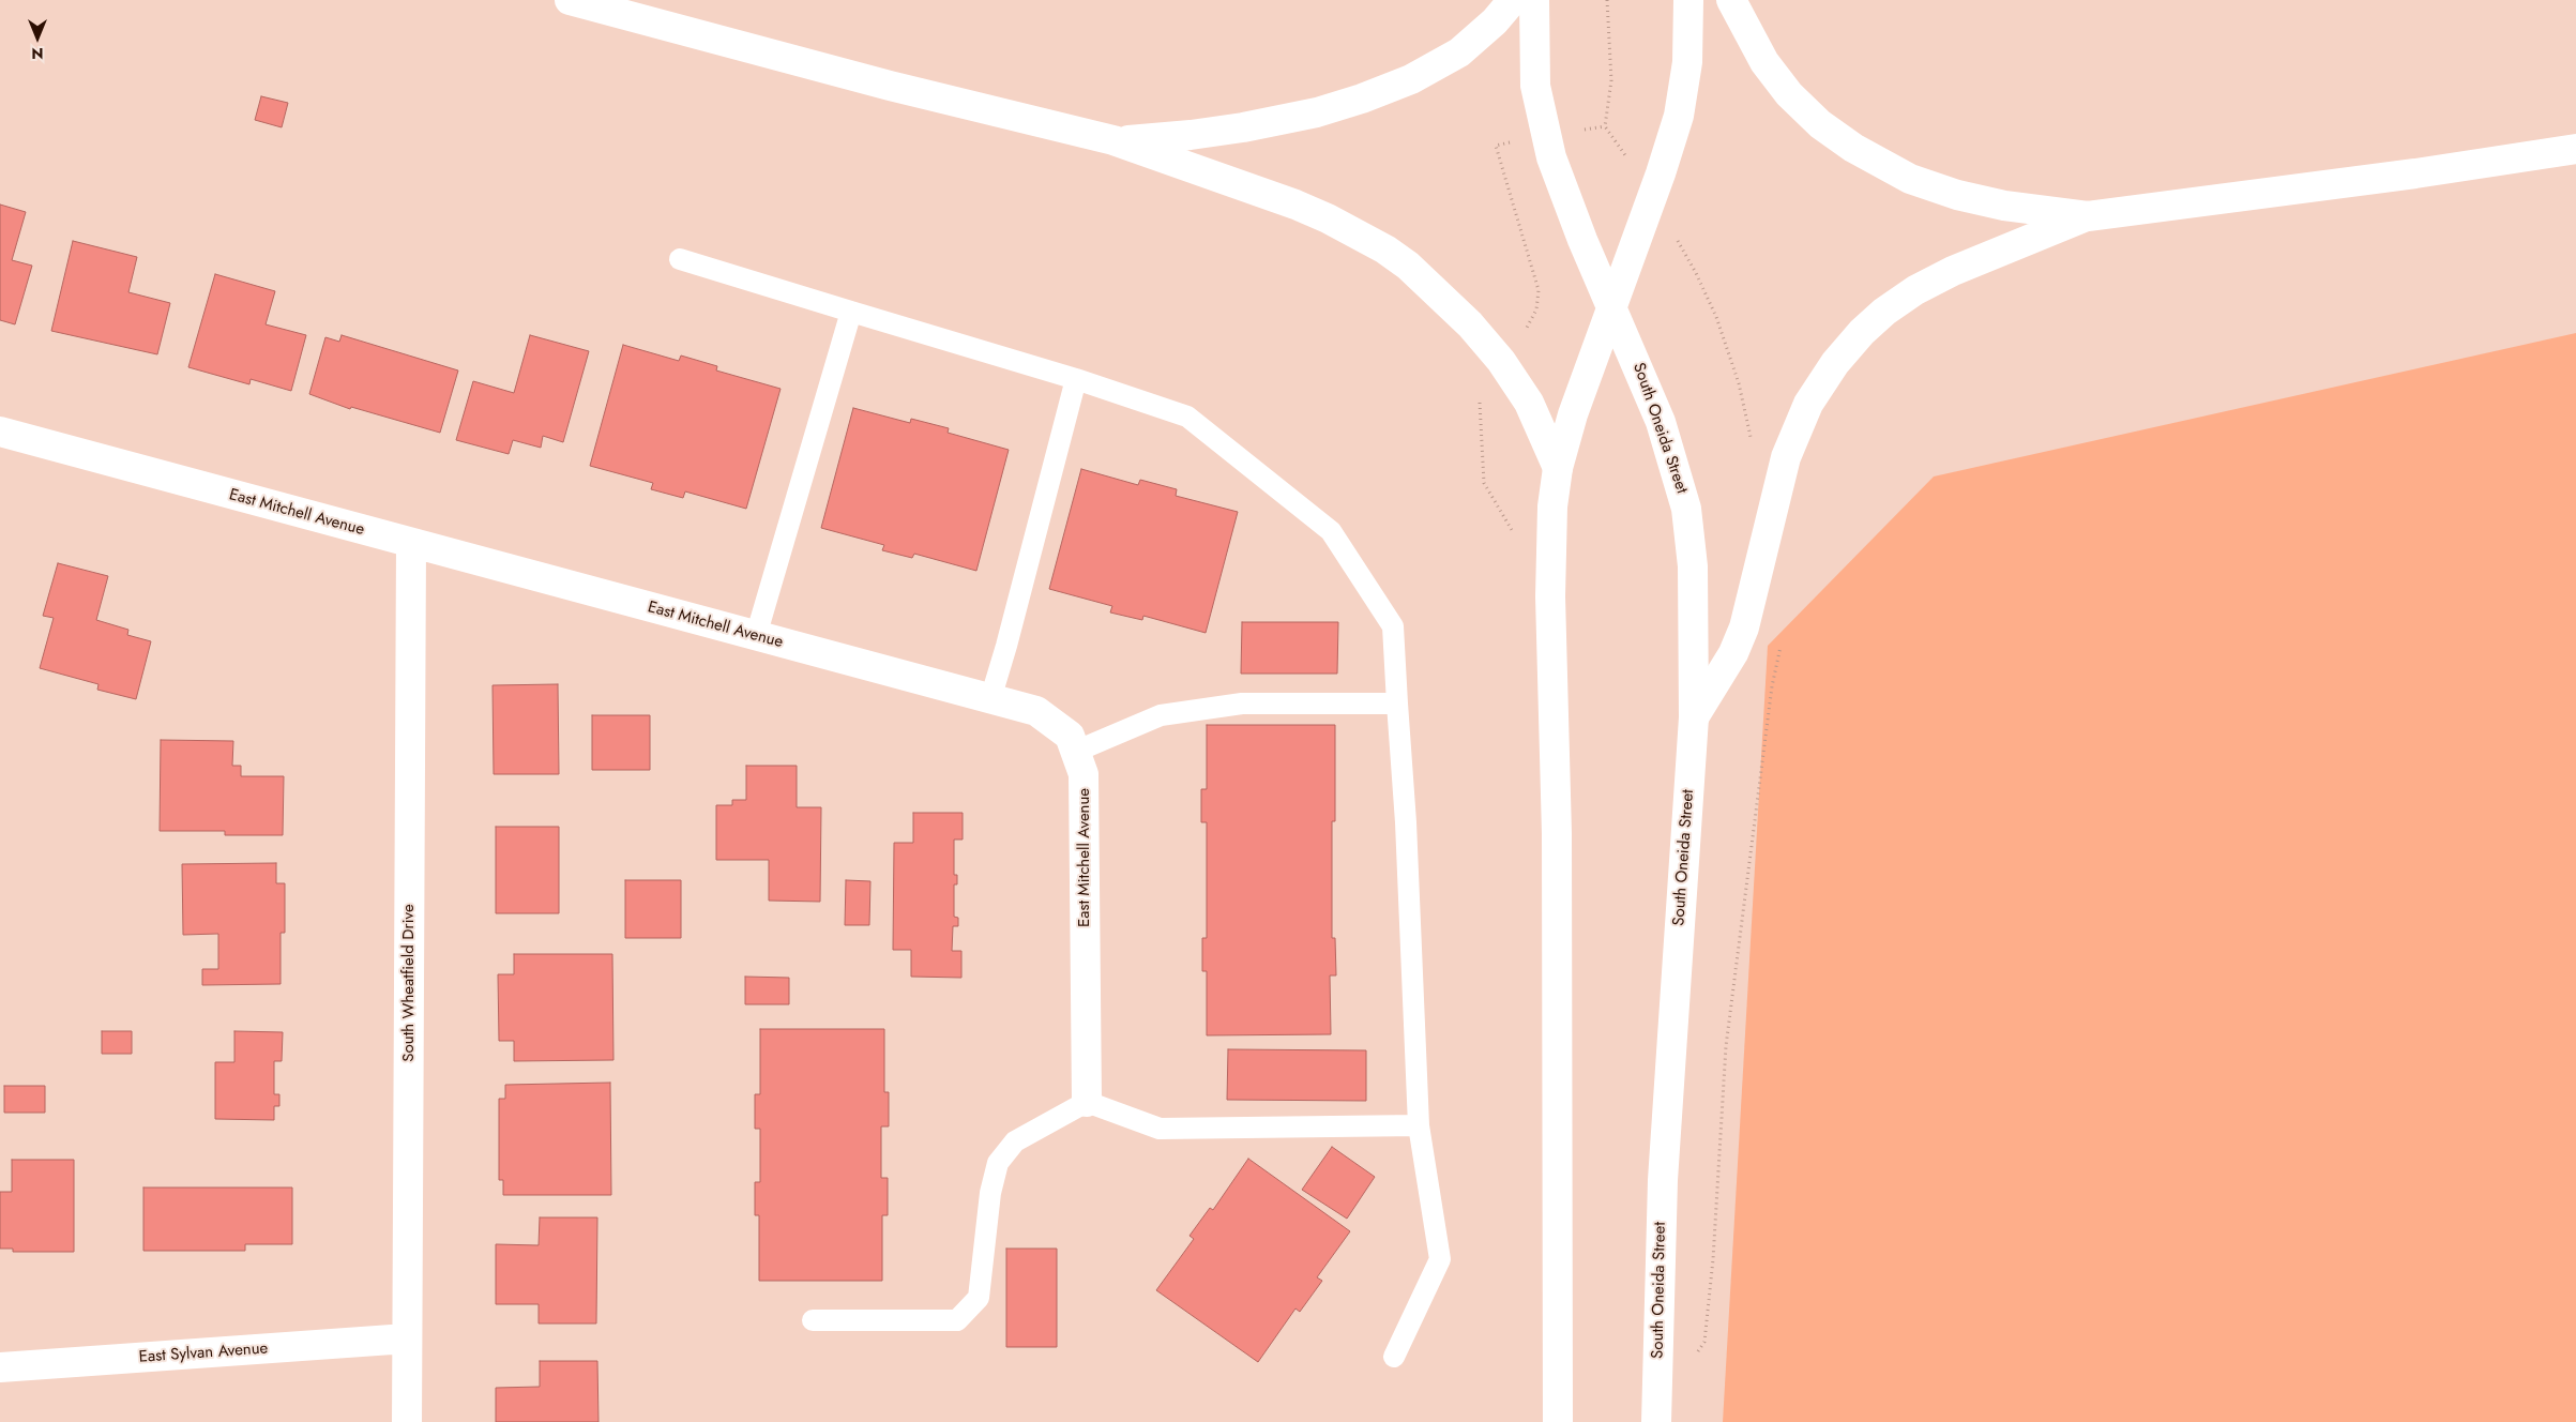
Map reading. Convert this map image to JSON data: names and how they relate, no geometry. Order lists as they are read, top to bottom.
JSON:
{
  "streets": {
    "main road": [
      "South Oneida Street",
      "East Mitchell Avenue",
      "South Wheatfield Drive",
      "East Sylvan Avenue"
    ]
  },
  "crossings": [
    ["East Mitchell Avenue", "South Wheatfield Drive"],
    ["South Wheatfield Drive", "East Sylvan Avenue"]
  ],
  "north": "bottom"
}
